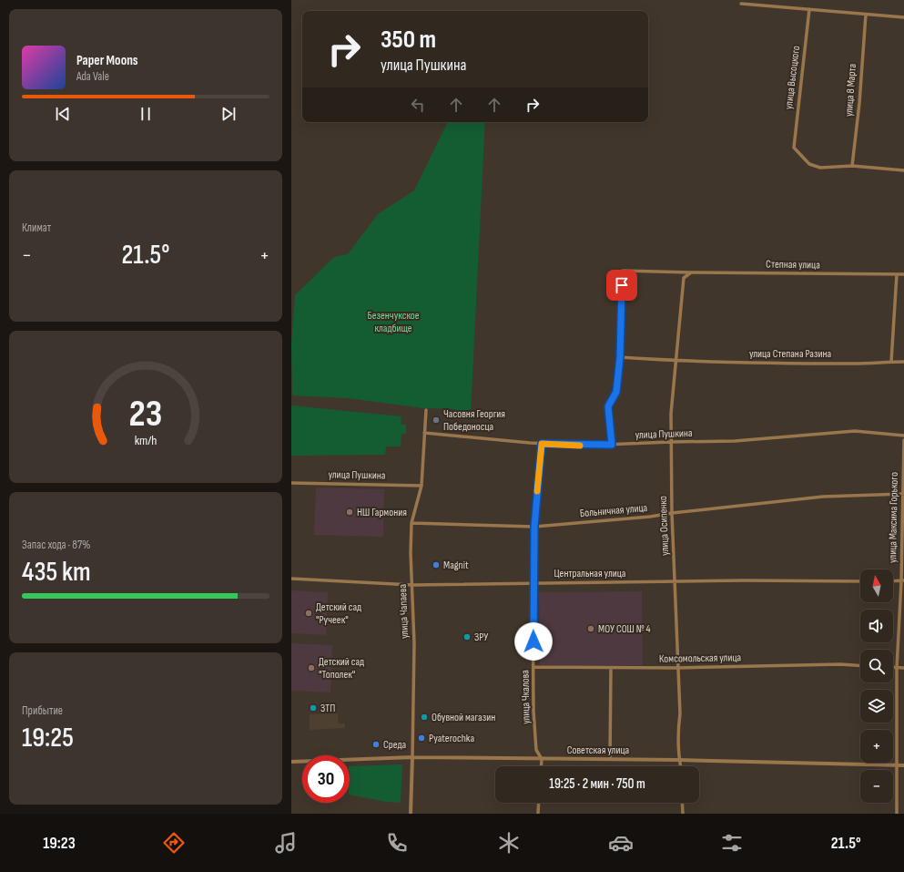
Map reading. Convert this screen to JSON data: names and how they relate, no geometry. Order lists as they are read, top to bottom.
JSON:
{
  "streets": {
    "street": [
      "улица Высоцкого",
      "улица 8 Марта",
      "Степная улица",
      "улица Степана Разина",
      "улица Пушкина",
      "Больничная улица",
      "улица Максима Горького",
      "улица Осипенко",
      "Центральная улица",
      "улица Чапаева",
      "Комсомольская улица",
      "улица Чкалова",
      "Советская улица"
    ]
  },
  "crossings": [
    ["улица Высоцкого", "улица 8 Марта"],
    ["Степная улица", "улица Степана Разина"],
    ["Степная улица", "улица Осипенко"],
    ["улица Степана Разина", "улица Осипенко"],
    ["улица Пушкина", "улица Осипенко"],
    ["улица Пушкина", "улица Чапаева"],
    ["улица Пушкина", "улица Чкалова"],
    ["Больничная улица", "улица Максима Горького"],
    ["Больничная улица", "улица Осипенко"],
    ["Больничная улица", "улица Чапаева"],
    ["Больничная улица", "улица Чкалова"],
    ["улица Максима Горького", "Советская улица"],
    ["улица Осипенко", "Центральная улица"],
    ["улица Осипенко", "Комсомольская улица"],
    ["улица Осипенко", "Советская улица"],
    ["Центральная улица", "улица Чапаева"],
    ["Центральная улица", "улица Чкалова"],
    ["улица Чапаева", "Советская улица"],
    ["Комсомольская улица", "улица Чкалова"],
    ["улица Чкалова", "Советская улица"]
  ],
  "parks": ["Безенчукское кладбище"],
  "places": [
    "Часовня Георгия Победоносца",
    "НШ Гармония",
    "Magnit",
    "Детский сад \"Ручеек\"",
    "МОУ СОШ № 4",
    "ЗРУ",
    "Детский сад \"Тополек\"",
    "ЗТП",
    "Обувной магазин",
    "Pyaterochka",
    "Среда"
  ],
  "north": "top",
  "page": {
    "turn": ["350 m", "улица Пушкина"],
    "song": ["Paper Moons", "Ada Vale"],
    "tile": [
      "Климат",
      ["Запас хода · 87%", "435 km"],
      ["Прибытие", "19:25"]
    ],
    "heat": ["−", "21.5°", "+"],
    "map_buttons": ["+", "−"],
    "limit": "30",
    "trip": "19:25 · 2 мин · 750 m",
    "tabs": ["19:23", "21.5°"],
    "gauge": ["23", "km/h"]
  }
}
